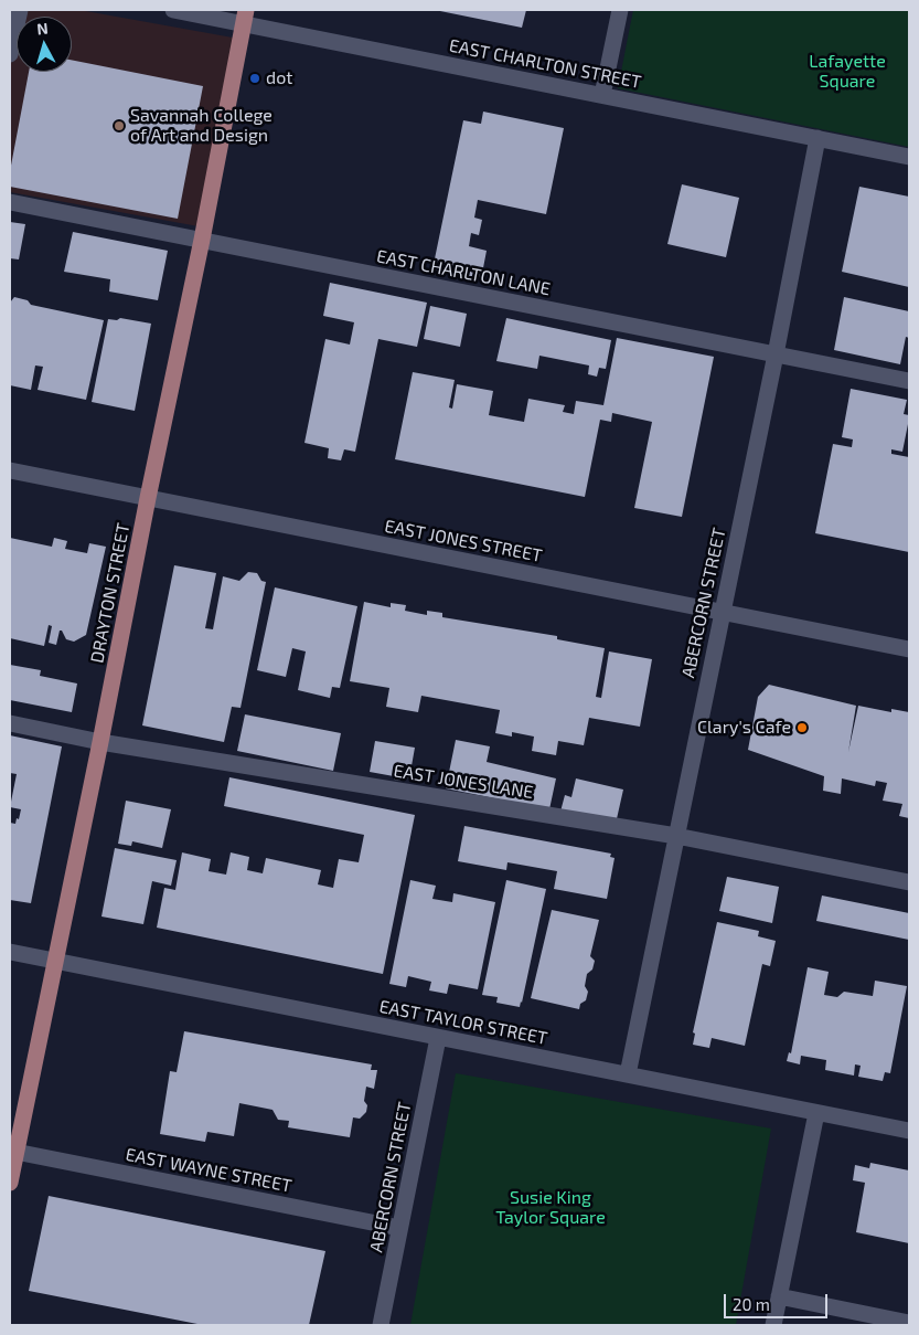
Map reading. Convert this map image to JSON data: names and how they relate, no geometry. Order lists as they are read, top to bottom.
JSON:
{
  "streets": {
    "main road": ["DRAYTON STREET"],
    "street": [
      "EAST CHARLTON STREET",
      "EAST CHARLTON LANE",
      "EAST JONES STREET",
      "ABERCORN STREET",
      "EAST JONES LANE",
      "EAST TAYLOR STREET",
      "EAST WAYNE STREET"
    ]
  },
  "crossings": [
    ["EAST CHARLTON STREET", "DRAYTON STREET"],
    ["EAST CHARLTON STREET", "ABERCORN STREET"],
    ["EAST CHARLTON LANE", "DRAYTON STREET"],
    ["EAST CHARLTON LANE", "ABERCORN STREET"],
    ["EAST JONES STREET", "DRAYTON STREET"],
    ["EAST JONES STREET", "ABERCORN STREET"],
    ["DRAYTON STREET", "EAST JONES LANE"],
    ["DRAYTON STREET", "EAST TAYLOR STREET"],
    ["DRAYTON STREET", "EAST WAYNE STREET"],
    ["ABERCORN STREET", "EAST JONES LANE"],
    ["ABERCORN STREET", "EAST TAYLOR STREET"],
    ["ABERCORN STREET", "EAST WAYNE STREET"]
  ],
  "parks": ["Lafayette Square", "Susie King Taylor Square"],
  "places": ["dot", "Savannah College of Art and Design", "Clary's Cafe"],
  "scale_bar": "20 m",
  "north": "top"
}
